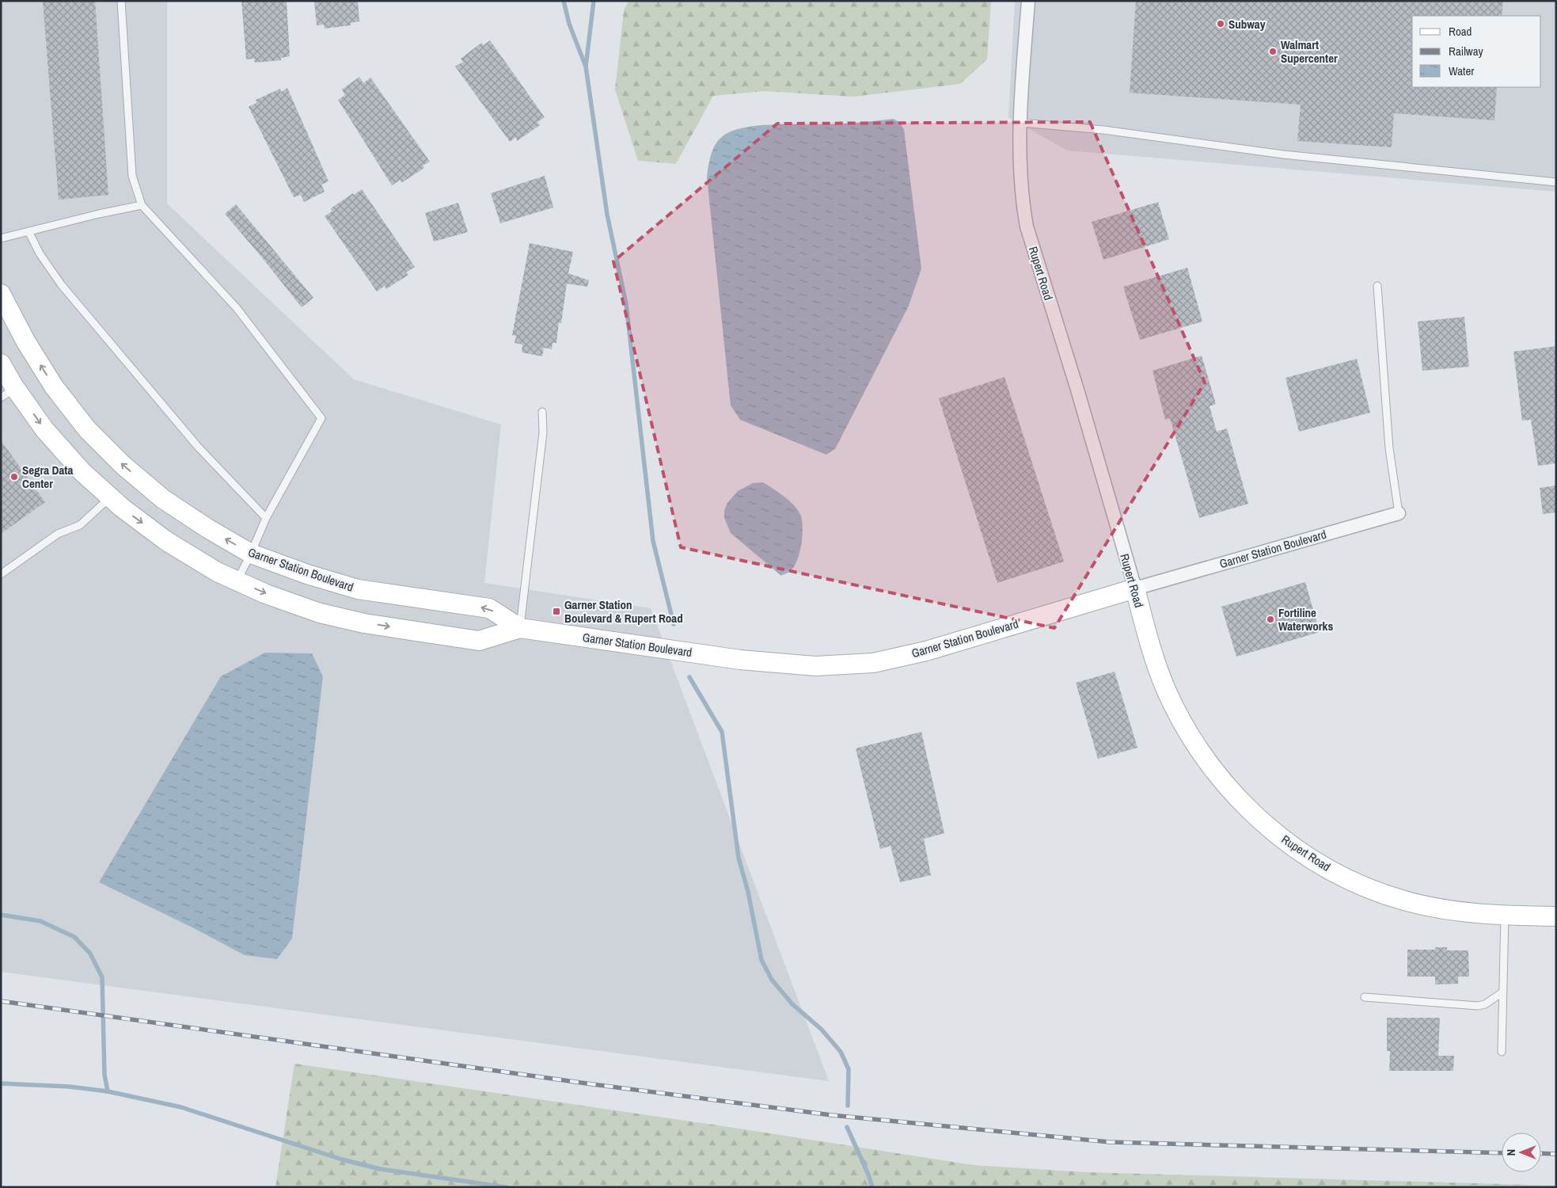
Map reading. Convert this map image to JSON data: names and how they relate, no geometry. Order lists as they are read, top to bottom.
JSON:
{
  "streets": {
    "street": ["Rupert Road", "Garner Station Boulevard"]
  },
  "crossings": [
    ["Rupert Road", "Garner Station Boulevard"]
  ],
  "places": {
    "other": [
      "Subway",
      "Walmart Supercenter",
      "Segra Data Center",
      "Fortiline Waterworks"
    ],
    "transit": ["Garner Station Boulevard & Rupert Road"]
  },
  "legend": ["Road", "Railway", "Water"],
  "north": "left"
}
